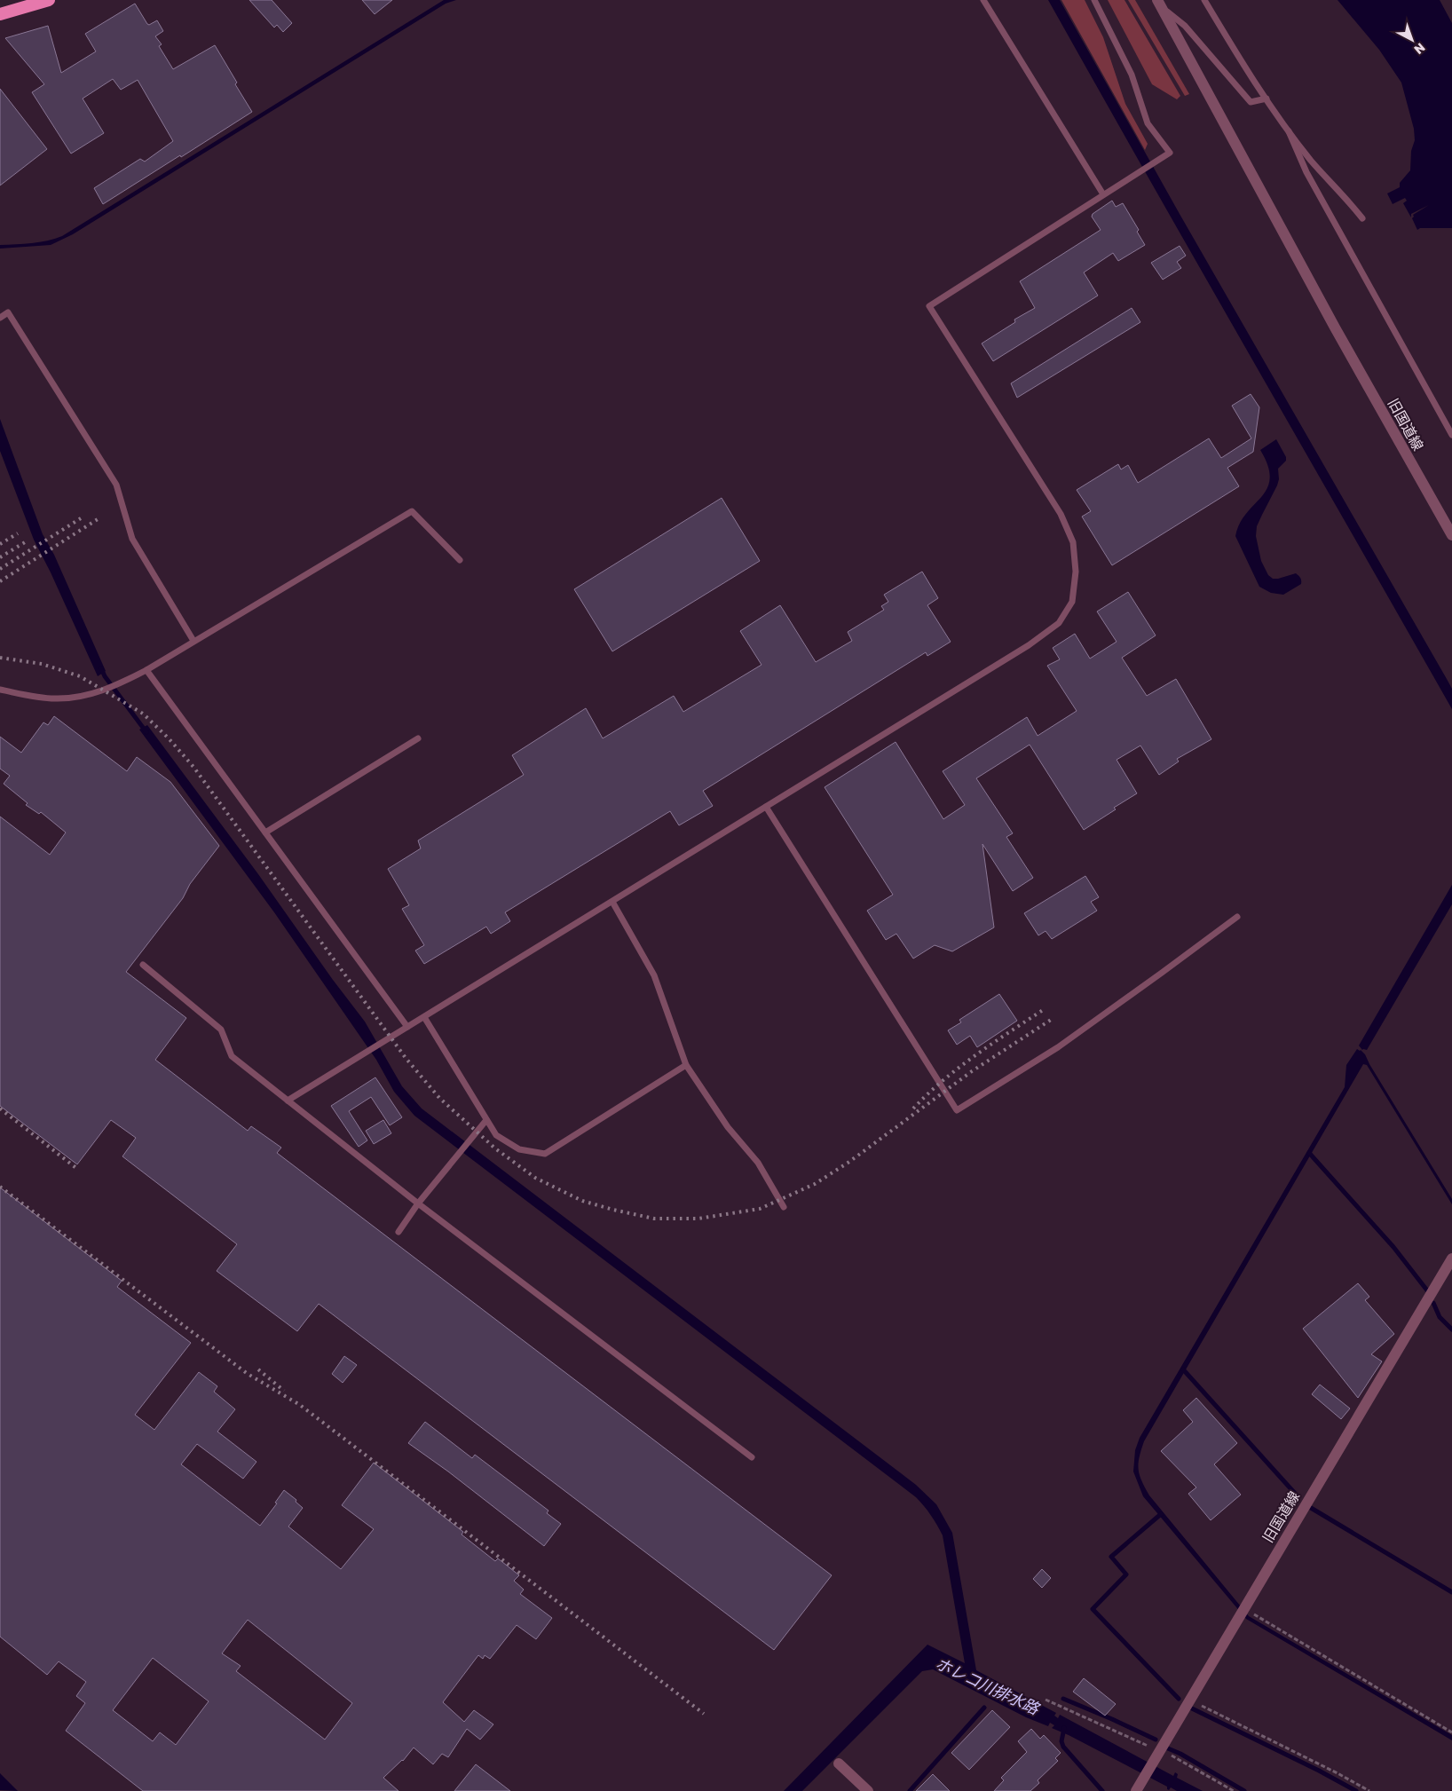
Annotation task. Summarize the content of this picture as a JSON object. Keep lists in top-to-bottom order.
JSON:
{
  "streets": {
    "street": ["旧国道線"]
  },
  "water": ["ホレコ川排水路"],
  "north": "bottom right"
}
